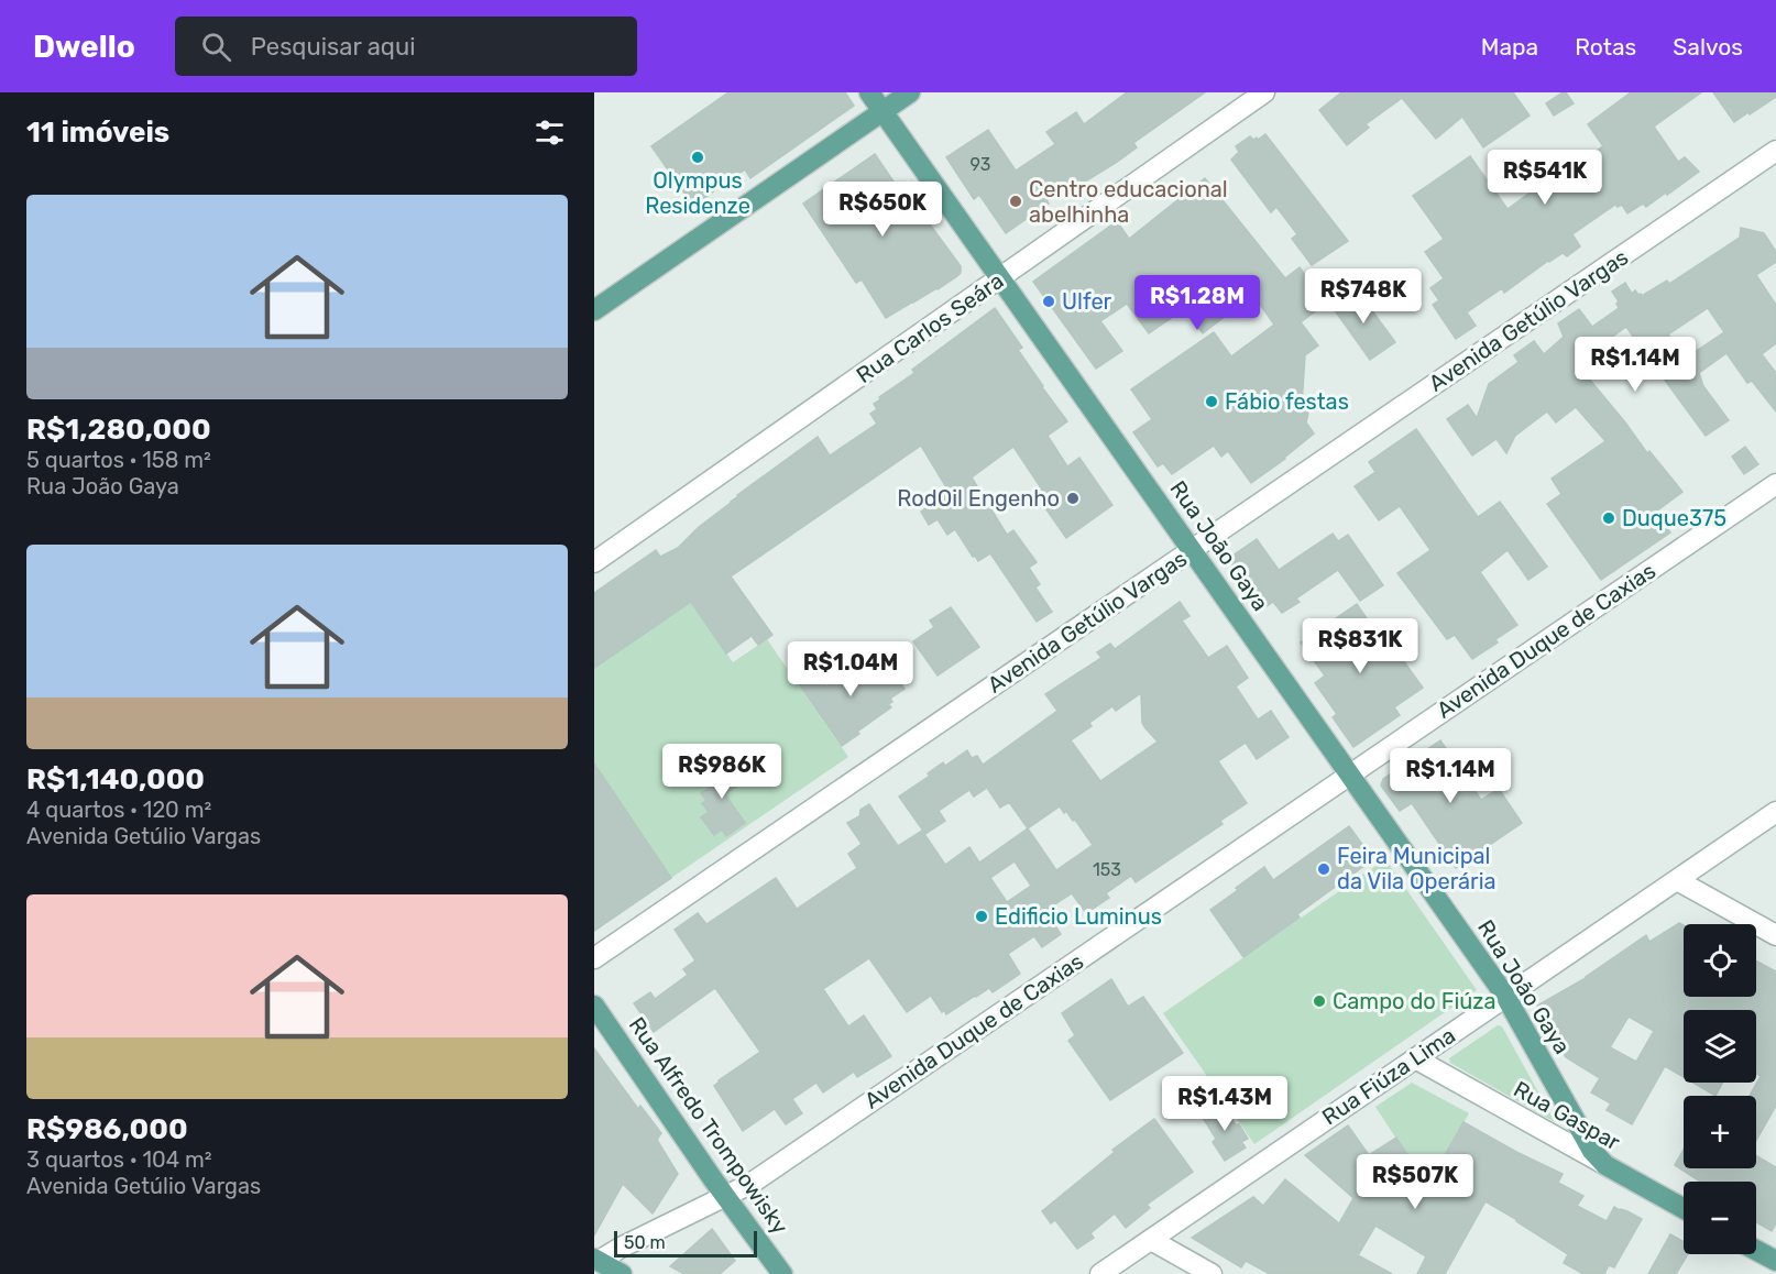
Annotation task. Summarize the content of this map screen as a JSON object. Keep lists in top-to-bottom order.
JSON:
{
  "streets": {
    "main road": ["Rua João Gaya", "Rua Gaspar", "Rua Alfredo Trompowisky"],
    "street": [
      "Avenida Getúlio Vargas",
      "Rua Carlos Seára",
      "Avenida Duque de Caxias",
      "Rua Fiúza Lima"
    ]
  },
  "crossings": [
    ["Avenida Getúlio Vargas", "Rua João Gaya"],
    ["Rua Carlos Seára", "Rua João Gaya"],
    ["Rua João Gaya", "Avenida Duque de Caxias"],
    ["Rua João Gaya", "Rua Fiúza Lima"],
    ["Rua João Gaya", "Rua Gaspar"],
    ["Avenida Duque de Caxias", "Rua Alfredo Trompowisky"],
    ["Rua Fiúza Lima", "Rua Gaspar"]
  ],
  "places": [
    "Olympus Residenze",
    "Centro educacional abelhinha",
    "Ulfer",
    "Fábio festas",
    "RodOil Engenho",
    "Duque375",
    "Feira Municipal da Vila Operária",
    "Edificio Luminus",
    "Campo do Fiúza"
  ],
  "house_numbers": ["93", "153"],
  "scale_bar": "50 m",
  "page": {
    "header": "Dwello",
    "search": "Pesquisar aqui",
    "nav": ["Mapa", "Rotas", "Salvos"],
    "heading": "11 imóveis",
    "price": [
      "R$541K",
      "R$650K",
      "R$748K",
      "R$1.28M",
      "R$1.14M",
      "R$831K",
      "R$1.04M",
      "R$986K",
      "R$1.14M",
      "R$1.43M",
      "R$507K"
    ],
    "list": [
      {
        "name": "R$1,280,000",
        "note": "5 quartos · 158 m² · Rua João Gaya"
      },
      {
        "name": "R$1,140,000",
        "note": "4 quartos · 120 m² · Avenida Getúlio Vargas"
      },
      {
        "name": "R$986,000",
        "note": "3 quartos · 104 m² · Avenida Getúlio Vargas"
      }
    ],
    "map_buttons": ["+", "−"],
    "scale": "50 m"
  }
}
